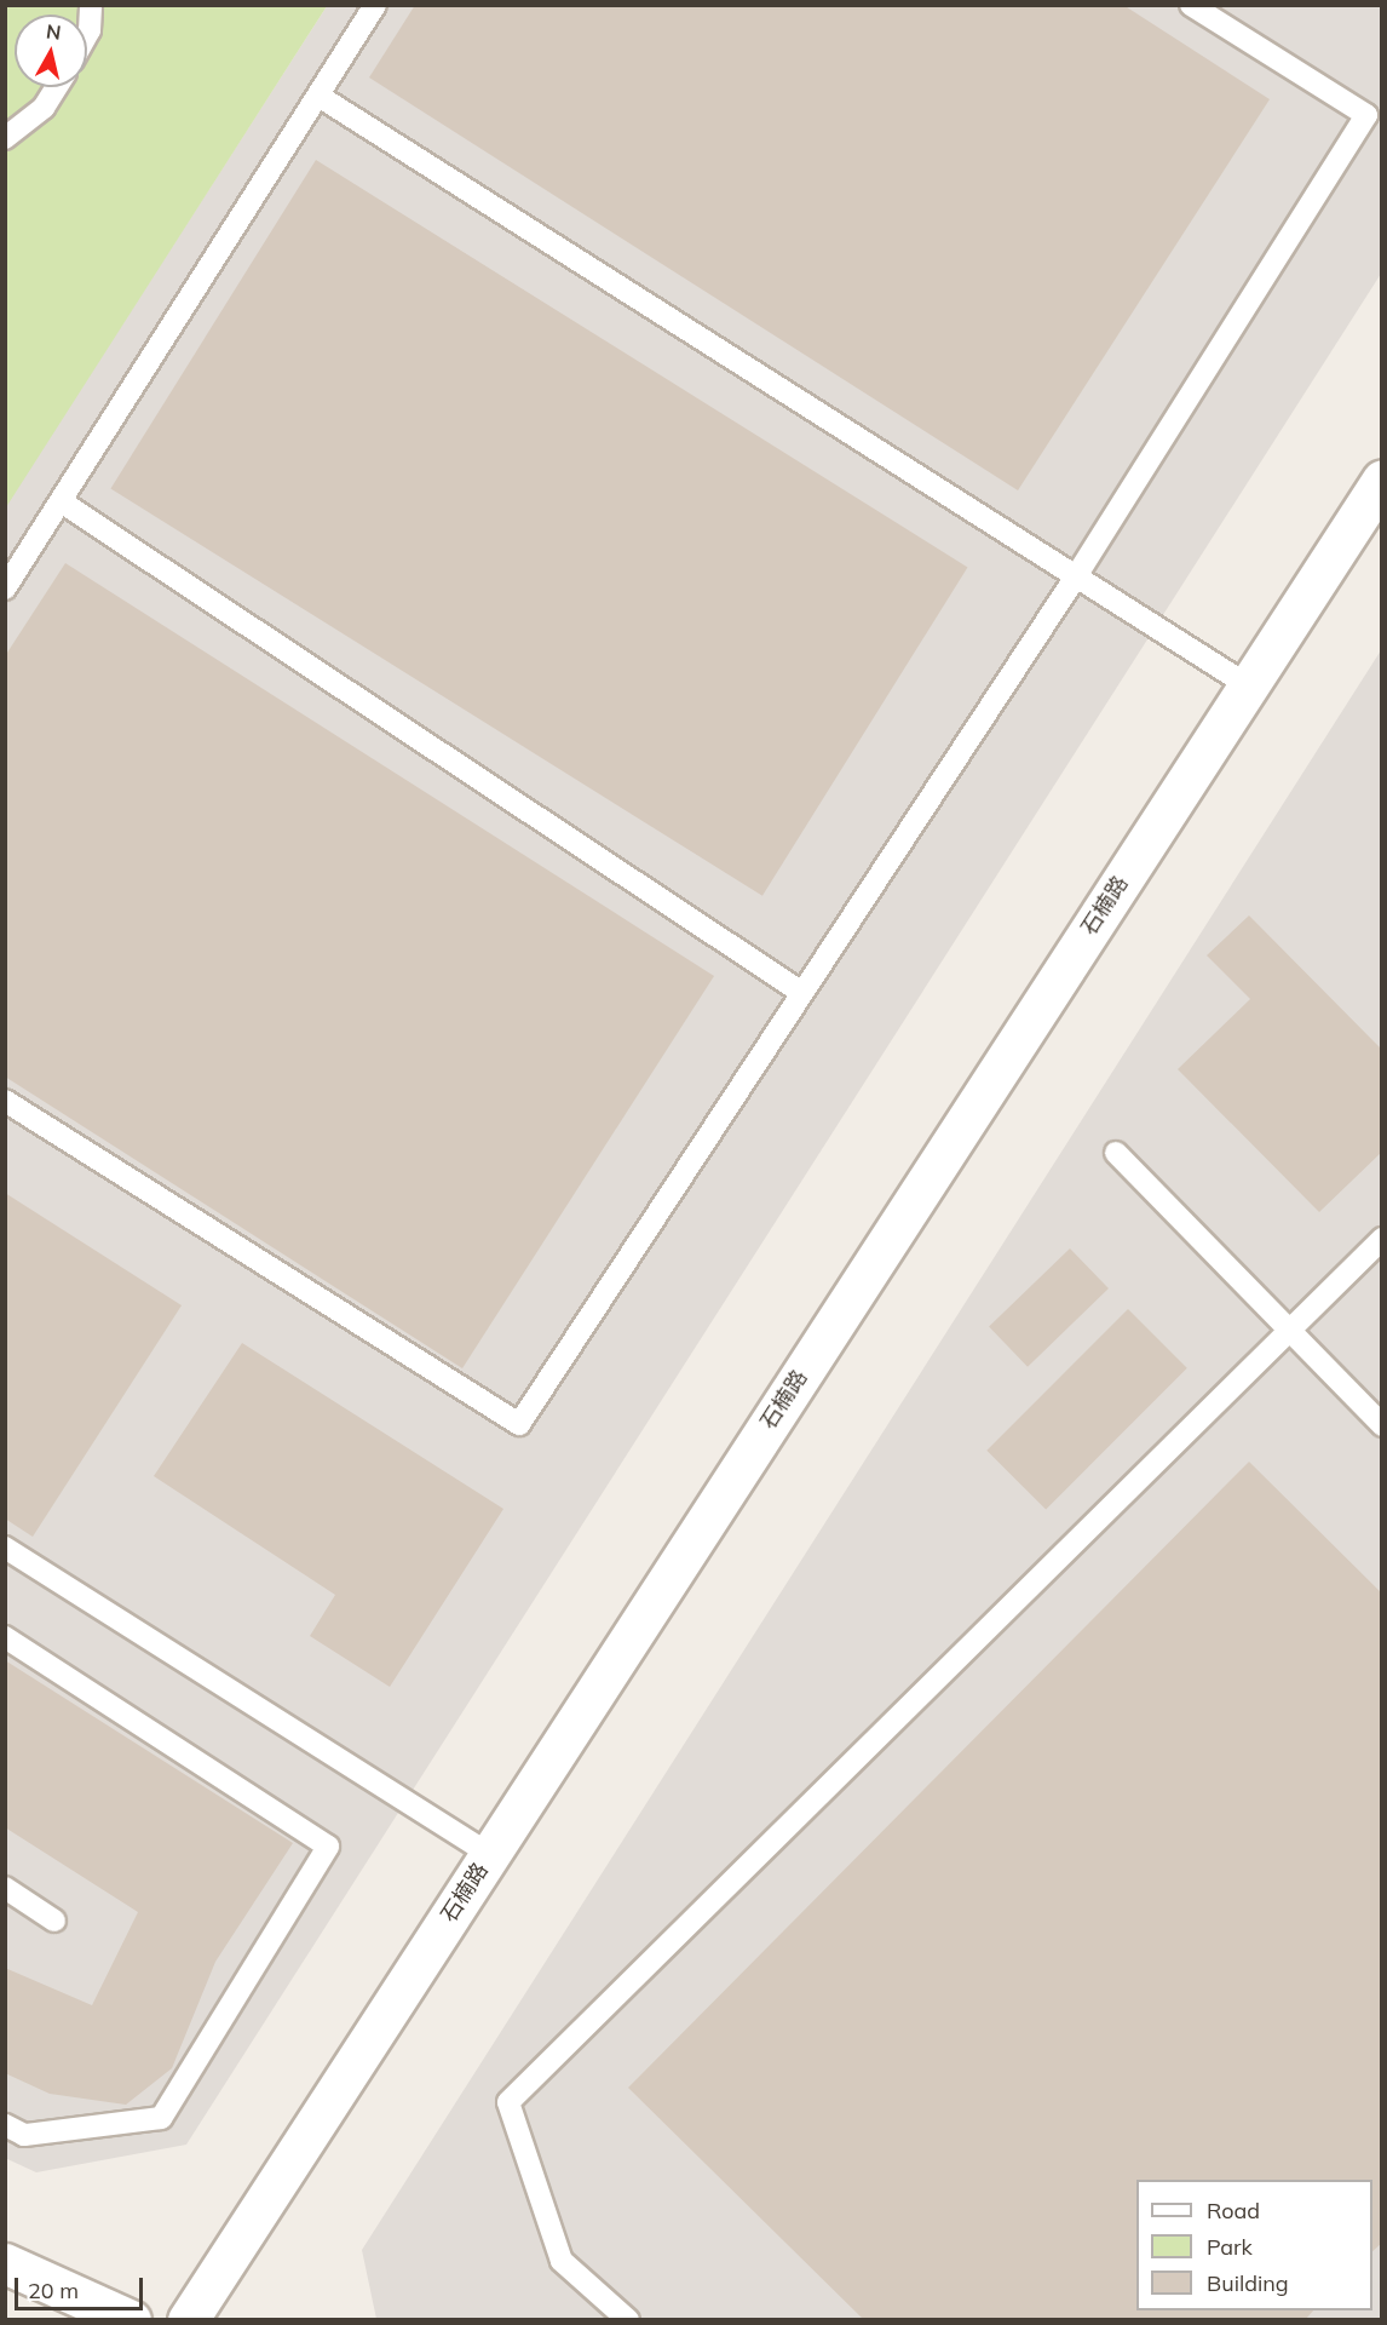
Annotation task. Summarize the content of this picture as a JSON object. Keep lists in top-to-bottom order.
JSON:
{
  "streets": {
    "street": ["石楠路"]
  },
  "legend": ["Road", "Park", "Building"],
  "scale_bar": "20 m",
  "north": "top"
}
